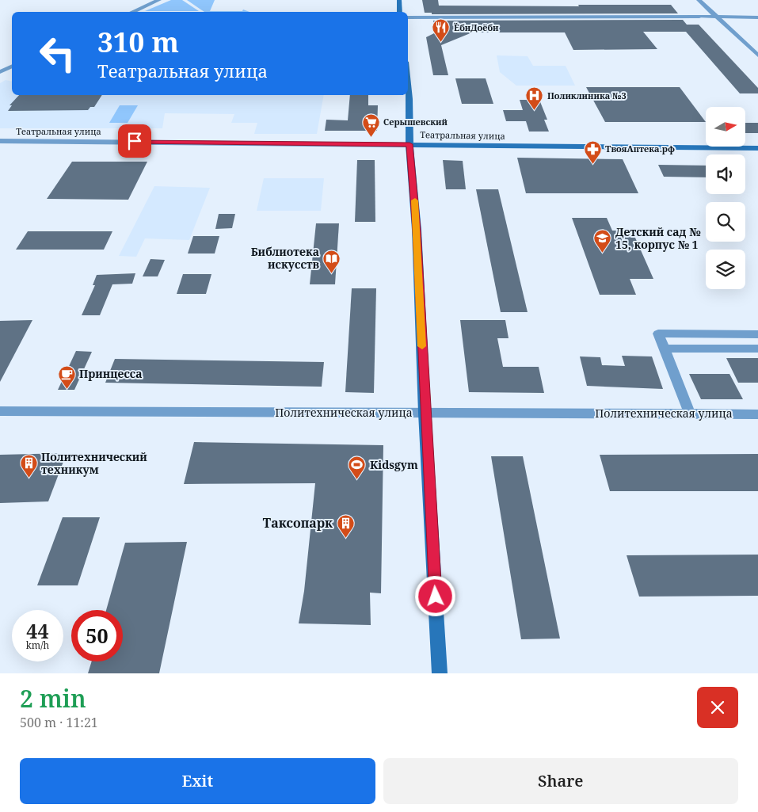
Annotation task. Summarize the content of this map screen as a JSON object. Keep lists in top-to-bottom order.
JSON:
{
  "streets": {
    "main road": ["Театральная улица"],
    "street": ["Политехническая улица"]
  },
  "places": {
    "restaurant": ["ЁбиДоёби"],
    "hospital": ["Поликлиника №3"],
    "supermarket": ["Серышевский"],
    "pharmacy": ["ТвояАптека.рф"],
    "school or university": ["Детский сад № 15, корпус № 1"],
    "library": ["Библиотека искусств"],
    "cafe": ["Принцесса"],
    "building": ["Политехнический техникум", "Таксопарк"],
    "sports": ["Kidsgym"]
  },
  "north": "right",
  "page": {
    "turn": ["310 m", "Театральная улица"],
    "speed": "44 km/h",
    "limit": "50",
    "heading": ["2 min", "500 m · 11:21"],
    "buttons": ["Exit", "Share"]
  }
}
